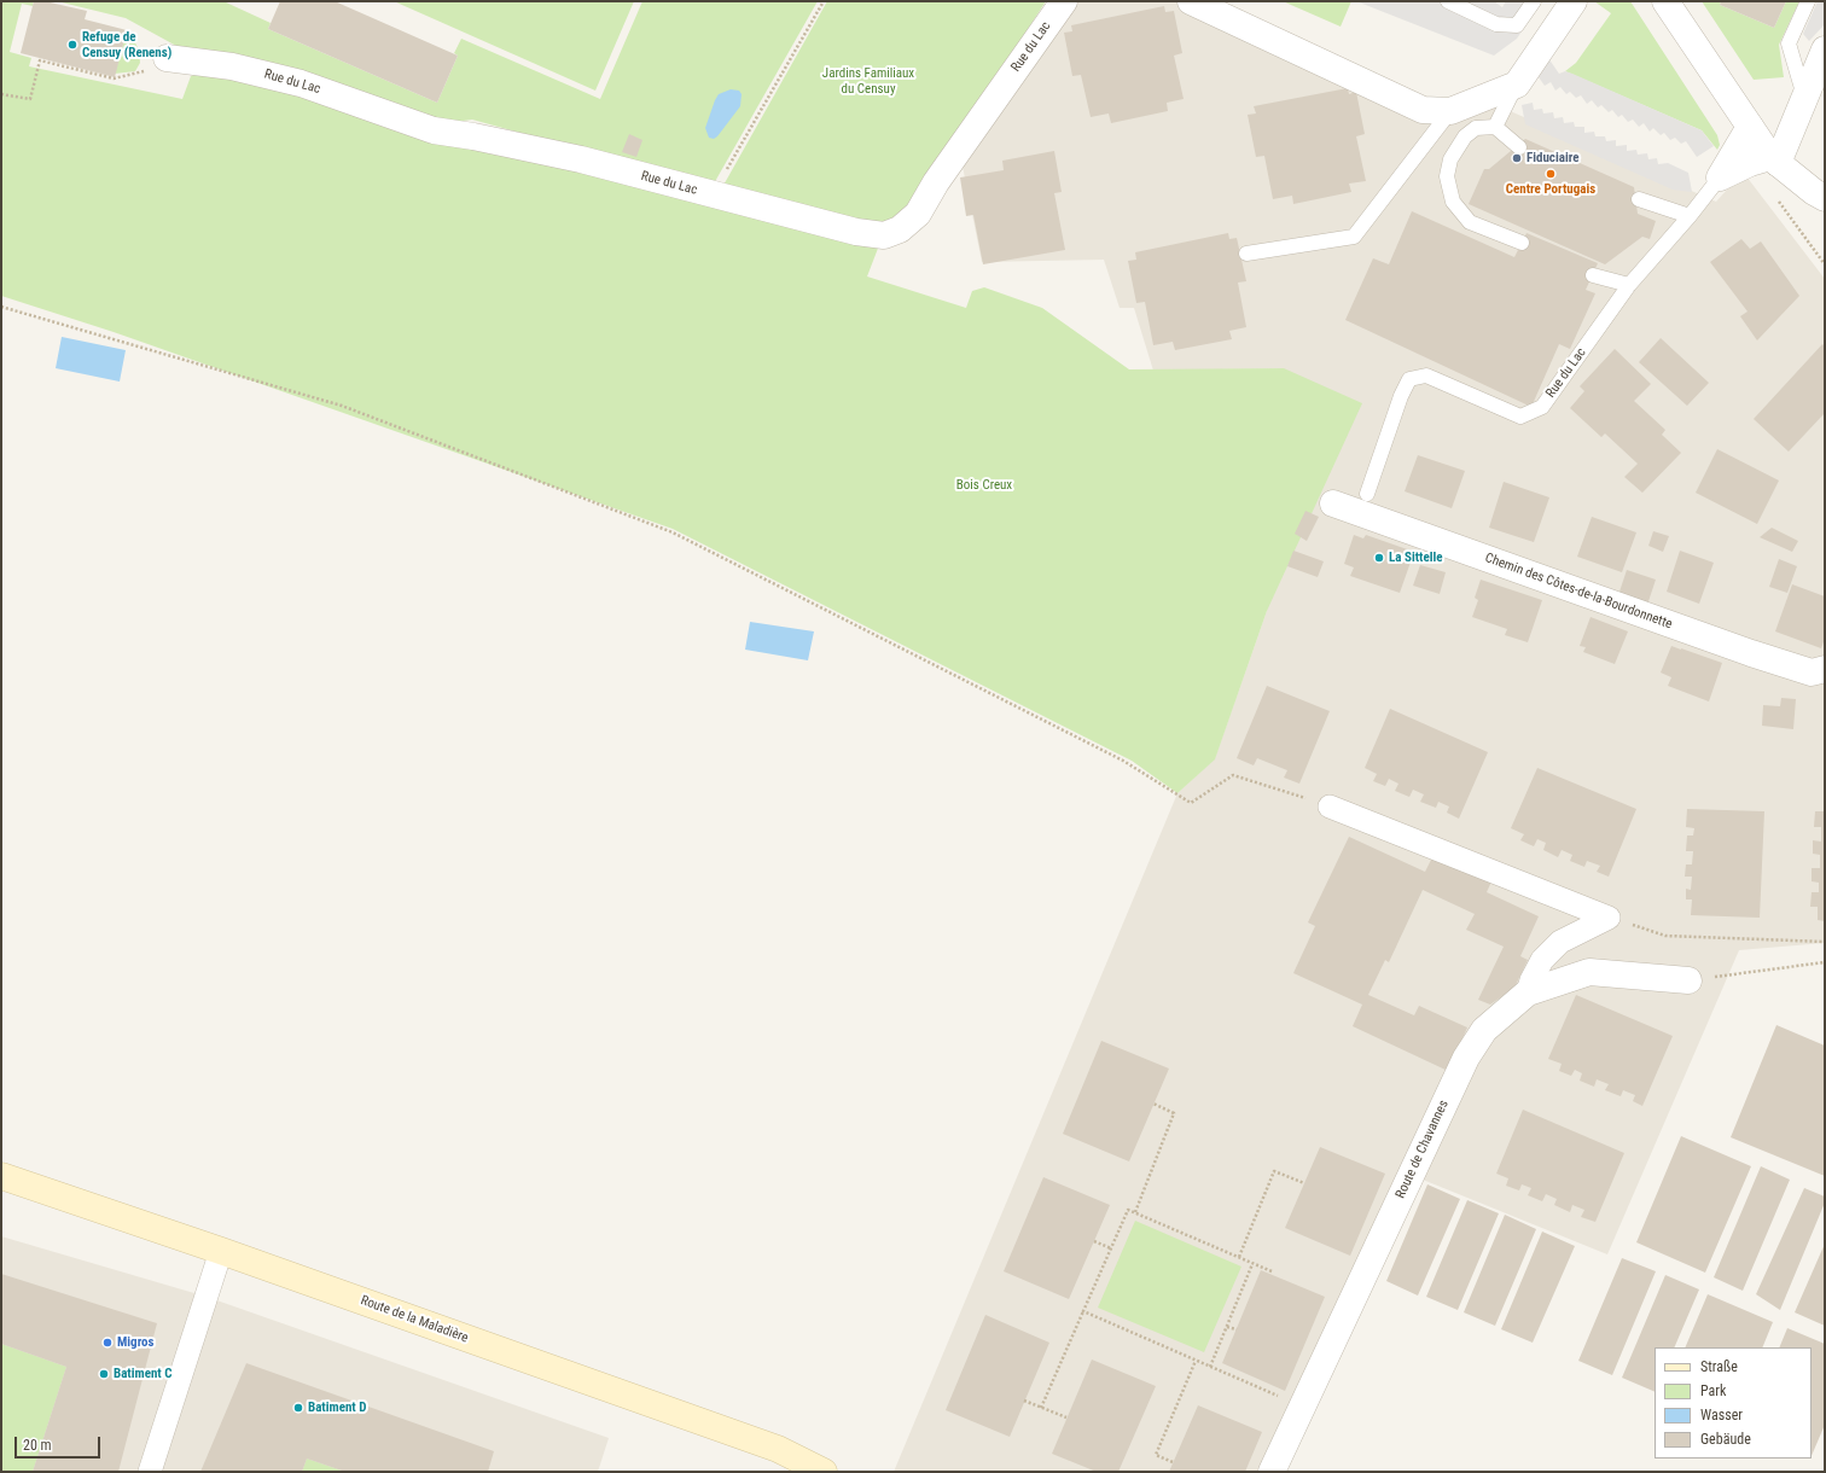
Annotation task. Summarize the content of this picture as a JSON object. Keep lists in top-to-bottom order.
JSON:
{
  "streets": {
    "main road": ["Route de la Maladière"],
    "street": ["Rue du Lac", "Chemin des Côtes-de-la-Bourdonnette", "Route de Chavannes"]
  },
  "parks": ["Jardins Familiaux du Censuy", "Bois Creux"],
  "places": [
    "Refuge de Censuy (Renens)",
    "Fiduciaire",
    "Centre Portugais",
    "La Sittelle",
    "Migros",
    "Batiment C",
    "Batiment D"
  ],
  "legend": [
    "Straße",
    "Park",
    "Wasser",
    "Gebäude"
  ],
  "scale_bar": "20 m"
}
